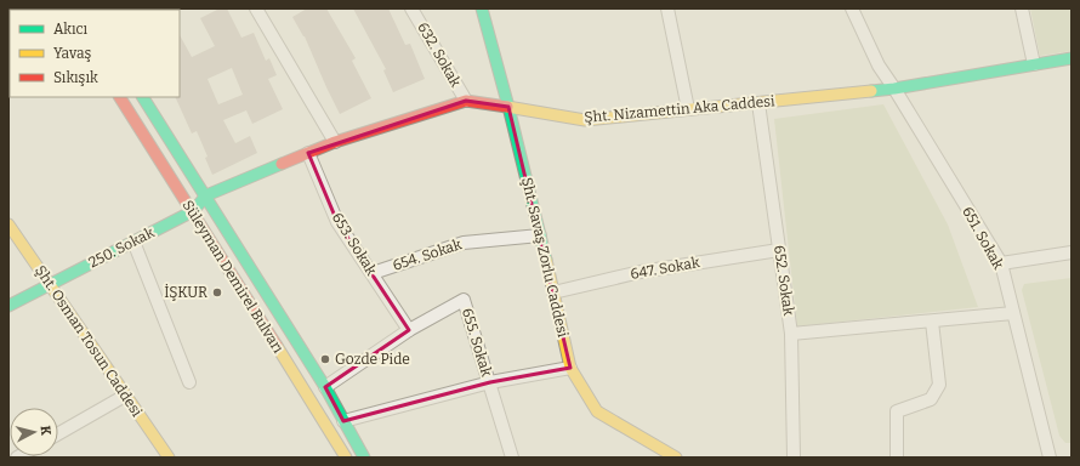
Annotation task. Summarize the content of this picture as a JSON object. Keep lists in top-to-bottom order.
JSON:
{
  "streets": {
    "street": [
      "632. Sokak",
      "Şht. Nizamettin Aka Caddesi",
      "651. Sokak",
      "653. Sokak",
      "250. Sokak",
      "654. Sokak",
      "Şht. Savaş Zorlu Caddesi",
      "647. Sokak",
      "Süleyman Demirel Bulvarı",
      "652. Sokak",
      "Şht. Osman Tosun Caddesi",
      "655. Sokak"
    ]
  },
  "crossings": [
    ["632. Sokak", "Şht. Nizamettin Aka Caddesi"],
    ["Şht. Nizamettin Aka Caddesi", "651. Sokak"],
    ["Şht. Nizamettin Aka Caddesi", "653. Sokak"],
    ["Şht. Nizamettin Aka Caddesi", "250. Sokak"],
    ["Şht. Nizamettin Aka Caddesi", "Şht. Savaş Zorlu Caddesi"],
    ["Şht. Nizamettin Aka Caddesi", "Süleyman Demirel Bulvarı"],
    ["Şht. Nizamettin Aka Caddesi", "652. Sokak"],
    ["653. Sokak", "654. Sokak"],
    ["653. Sokak", "655. Sokak"],
    ["250. Sokak", "Süleyman Demirel Bulvarı"],
    ["250. Sokak", "Şht. Osman Tosun Caddesi"],
    ["654. Sokak", "Şht. Savaş Zorlu Caddesi"],
    ["Şht. Savaş Zorlu Caddesi", "647. Sokak"],
    ["647. Sokak", "652. Sokak"],
    ["Süleyman Demirel Bulvarı", "655. Sokak"]
  ],
  "places": ["İŞKUR", "Gozde Pide"],
  "legend": ["Akıcı", "Yavaş", "Sıkışık"],
  "north": "right"
}
